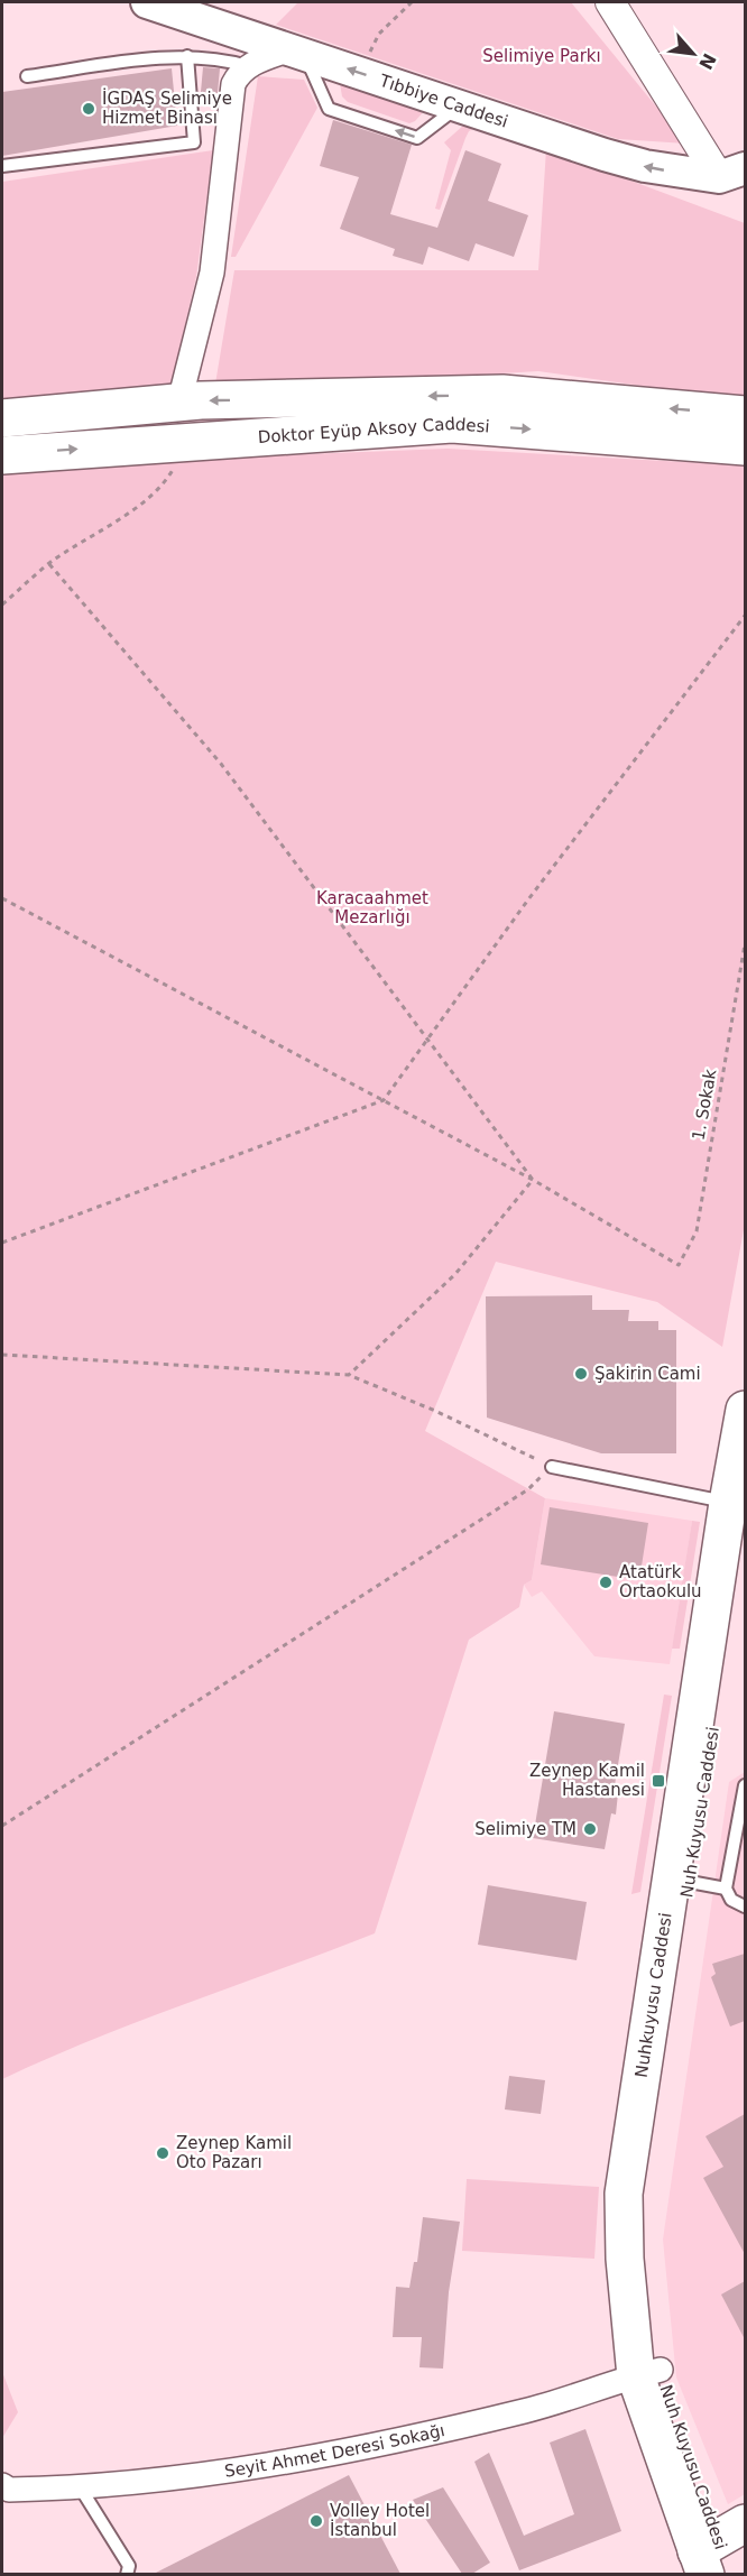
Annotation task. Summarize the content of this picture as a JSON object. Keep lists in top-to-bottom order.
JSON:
{
  "streets": {
    "main road": [
      "Tıbbiye Caddesi",
      "Doktor Eyüp Aksoy Caddesi",
      "Nuh Kuyusu Caddesi",
      "Nuhkuyusu Caddesi"
    ],
    "street": ["Seyit Ahmet Deresi Sokağı"],
    "path": ["1. Sokak"]
  },
  "crossings": [
    ["Nuh Kuyusu Caddesi", "Nuhkuyusu Caddesi"],
    ["Nuh Kuyusu Caddesi", "Seyit Ahmet Deresi Sokağı"],
    ["Nuhkuyusu Caddesi", "Seyit Ahmet Deresi Sokağı"]
  ],
  "one_way": ["Tıbbiye Caddesi"],
  "parks": ["Selimiye Parkı", "Karacaahmet Mezarlığı"],
  "places": {
    "other": [
      "İGDAŞ Selimiye Hizmet Binası",
      "Şakirin Cami",
      "Atatürk Ortaokulu",
      "Selimiye TM",
      "Zeynep Kamil Oto Pazarı",
      "Volley Hotel İstanbul"
    ],
    "transit": ["Zeynep Kamil Hastanesi"]
  },
  "north": "bottom right"
}
